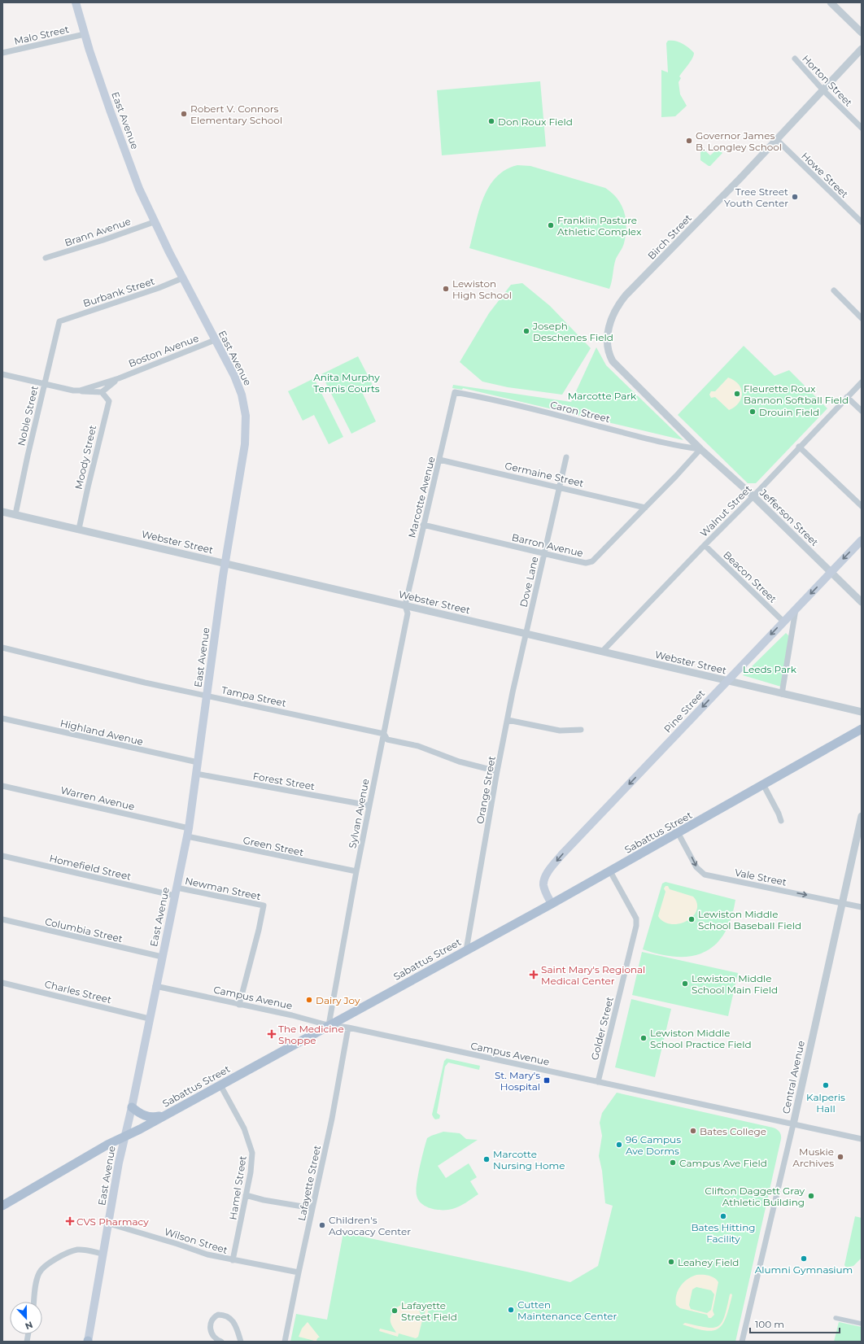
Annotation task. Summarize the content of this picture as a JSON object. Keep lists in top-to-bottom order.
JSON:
{
  "streets": {
    "main road": ["East Avenue", "Pine Street", "Sabattus Street"],
    "street": [
      "Malo Street",
      "Horton Street",
      "Howe Street",
      "Brann Avenue",
      "Birch Street",
      "Burbank Street",
      "Boston Avenue",
      "Caron Street",
      "Noble Street",
      "Moody Street",
      "Germaine Street",
      "Marcotte Avenue",
      "Walnut Street",
      "Jefferson Street",
      "Webster Street",
      "Barron Avenue",
      "Beacon Street",
      "Dove Lane",
      "Tampa Street",
      "Highland Avenue",
      "Forest Street",
      "Orange Street",
      "Warren Avenue",
      "Sylvan Avenue",
      "Green Street",
      "Homefield Street",
      "Vale Street",
      "Newman Street",
      "Columbia Street",
      "Charles Street",
      "Campus Avenue",
      "Golder Street",
      "Central Avenue",
      "Lafayette Street",
      "Hamel Street",
      "Wilson Street"
    ]
  },
  "crossings": [
    ["Malo Street", "East Avenue"],
    ["Horton Street", "Birch Street"],
    ["East Avenue", "Brann Avenue"],
    ["East Avenue", "Burbank Street"],
    ["East Avenue", "Boston Avenue"],
    ["East Avenue", "Webster Street"],
    ["East Avenue", "Tampa Street"],
    ["East Avenue", "Highland Avenue"],
    ["East Avenue", "Forest Street"],
    ["East Avenue", "Warren Avenue"],
    ["East Avenue", "Sabattus Street"],
    ["East Avenue", "Green Street"],
    ["East Avenue", "Homefield Street"],
    ["East Avenue", "Newman Street"],
    ["East Avenue", "Columbia Street"],
    ["East Avenue", "Charles Street"],
    ["East Avenue", "Campus Avenue"],
    ["East Avenue", "Wilson Street"],
    ["Howe Street", "Birch Street"],
    ["Birch Street", "Caron Street"],
    ["Birch Street", "Jefferson Street"],
    ["Birch Street", "Barron Avenue"],
    ["Burbank Street", "Noble Street"],
    ["Boston Avenue", "Noble Street"],
    ["Boston Avenue", "Moody Street"],
    ["Caron Street", "Marcotte Avenue"],
    ["Caron Street", "Jefferson Street"],
    ["Caron Street", "Barron Avenue"],
    ["Noble Street", "Webster Street"],
    ["Moody Street", "Webster Street"],
    ["Germaine Street", "Marcotte Avenue"],
    ["Germaine Street", "Barron Avenue"],
    ["Germaine Street", "Dove Lane"],
    ["Marcotte Avenue", "Webster Street"],
    ["Marcotte Avenue", "Barron Avenue"],
    ["Marcotte Avenue", "Sylvan Avenue"],
    ["Walnut Street", "Jefferson Street"],
    ["Walnut Street", "Webster Street"],
    ["Walnut Street", "Beacon Street"],
    ["Jefferson Street", "Barron Avenue"],
    ["Jefferson Street", "Pine Street"],
    ["Webster Street", "Dove Lane"],
    ["Webster Street", "Pine Street"],
    ["Webster Street", "Orange Street"],
    ["Webster Street", "Sylvan Avenue"],
    ["Barron Avenue", "Dove Lane"],
    ["Beacon Street", "Pine Street"],
    ["Dove Lane", "Orange Street"],
    ["Tampa Street", "Orange Street"],
    ["Tampa Street", "Sylvan Avenue"],
    ["Pine Street", "Sabattus Street"],
    ["Forest Street", "Sylvan Avenue"],
    ["Orange Street", "Sabattus Street"],
    ["Sylvan Avenue", "Sabattus Street"],
    ["Sylvan Avenue", "Green Street"],
    ["Sylvan Avenue", "Campus Avenue"],
    ["Sabattus Street", "Vale Street"],
    ["Sabattus Street", "Campus Avenue"],
    ["Sabattus Street", "Golder Street"],
    ["Sabattus Street", "Hamel Street"],
    ["Vale Street", "Central Avenue"],
    ["Newman Street", "Campus Avenue"],
    ["Campus Avenue", "Golder Street"],
    ["Campus Avenue", "Central Avenue"],
    ["Campus Avenue", "Lafayette Street"],
    ["Lafayette Street", "Wilson Street"],
    ["Hamel Street", "Wilson Street"]
  ],
  "one_way": ["Pine Street", "Vale Street"],
  "parks": ["Anita Murphy Tennis Courts", "Marcotte Park", "Leeds Park"],
  "places": {
    "other": [
      "Robert V. Connors Elementary School",
      "Don Roux Field",
      "Governor James B. Longley School",
      "Tree Street Youth Center",
      "Franklin Pasture Athletic Complex",
      "Lewiston High School",
      "Joseph Deschenes Field",
      "Fleurette Roux Bannon Softball Field",
      "Drouin Field",
      "Lewiston Middle School Baseball Field",
      "Lewiston Middle School Main Field",
      "Dairy Joy",
      "Lewiston Middle School Practice Field",
      "Kalperis Hall",
      "Bates College",
      "96 Campus Ave Dorms",
      "Muskie Archives",
      "Marcotte Nursing Home",
      "Campus Ave Field",
      "Clifton Daggett Gray Athletic Building",
      "Bates Hitting Facility",
      "Children's Advocacy Center",
      "Alumni Gymnasium",
      "Leahey Field",
      "Cutten Maintenance Center",
      "Lafayette Street Field"
    ],
    "health": ["Saint Mary's Regional Medical Center", "The Medicine Shoppe", "CVS Pharmacy"],
    "transit": ["St. Mary's Hospital"]
  },
  "scale_bar": "100 m",
  "north": "bottom"
}
